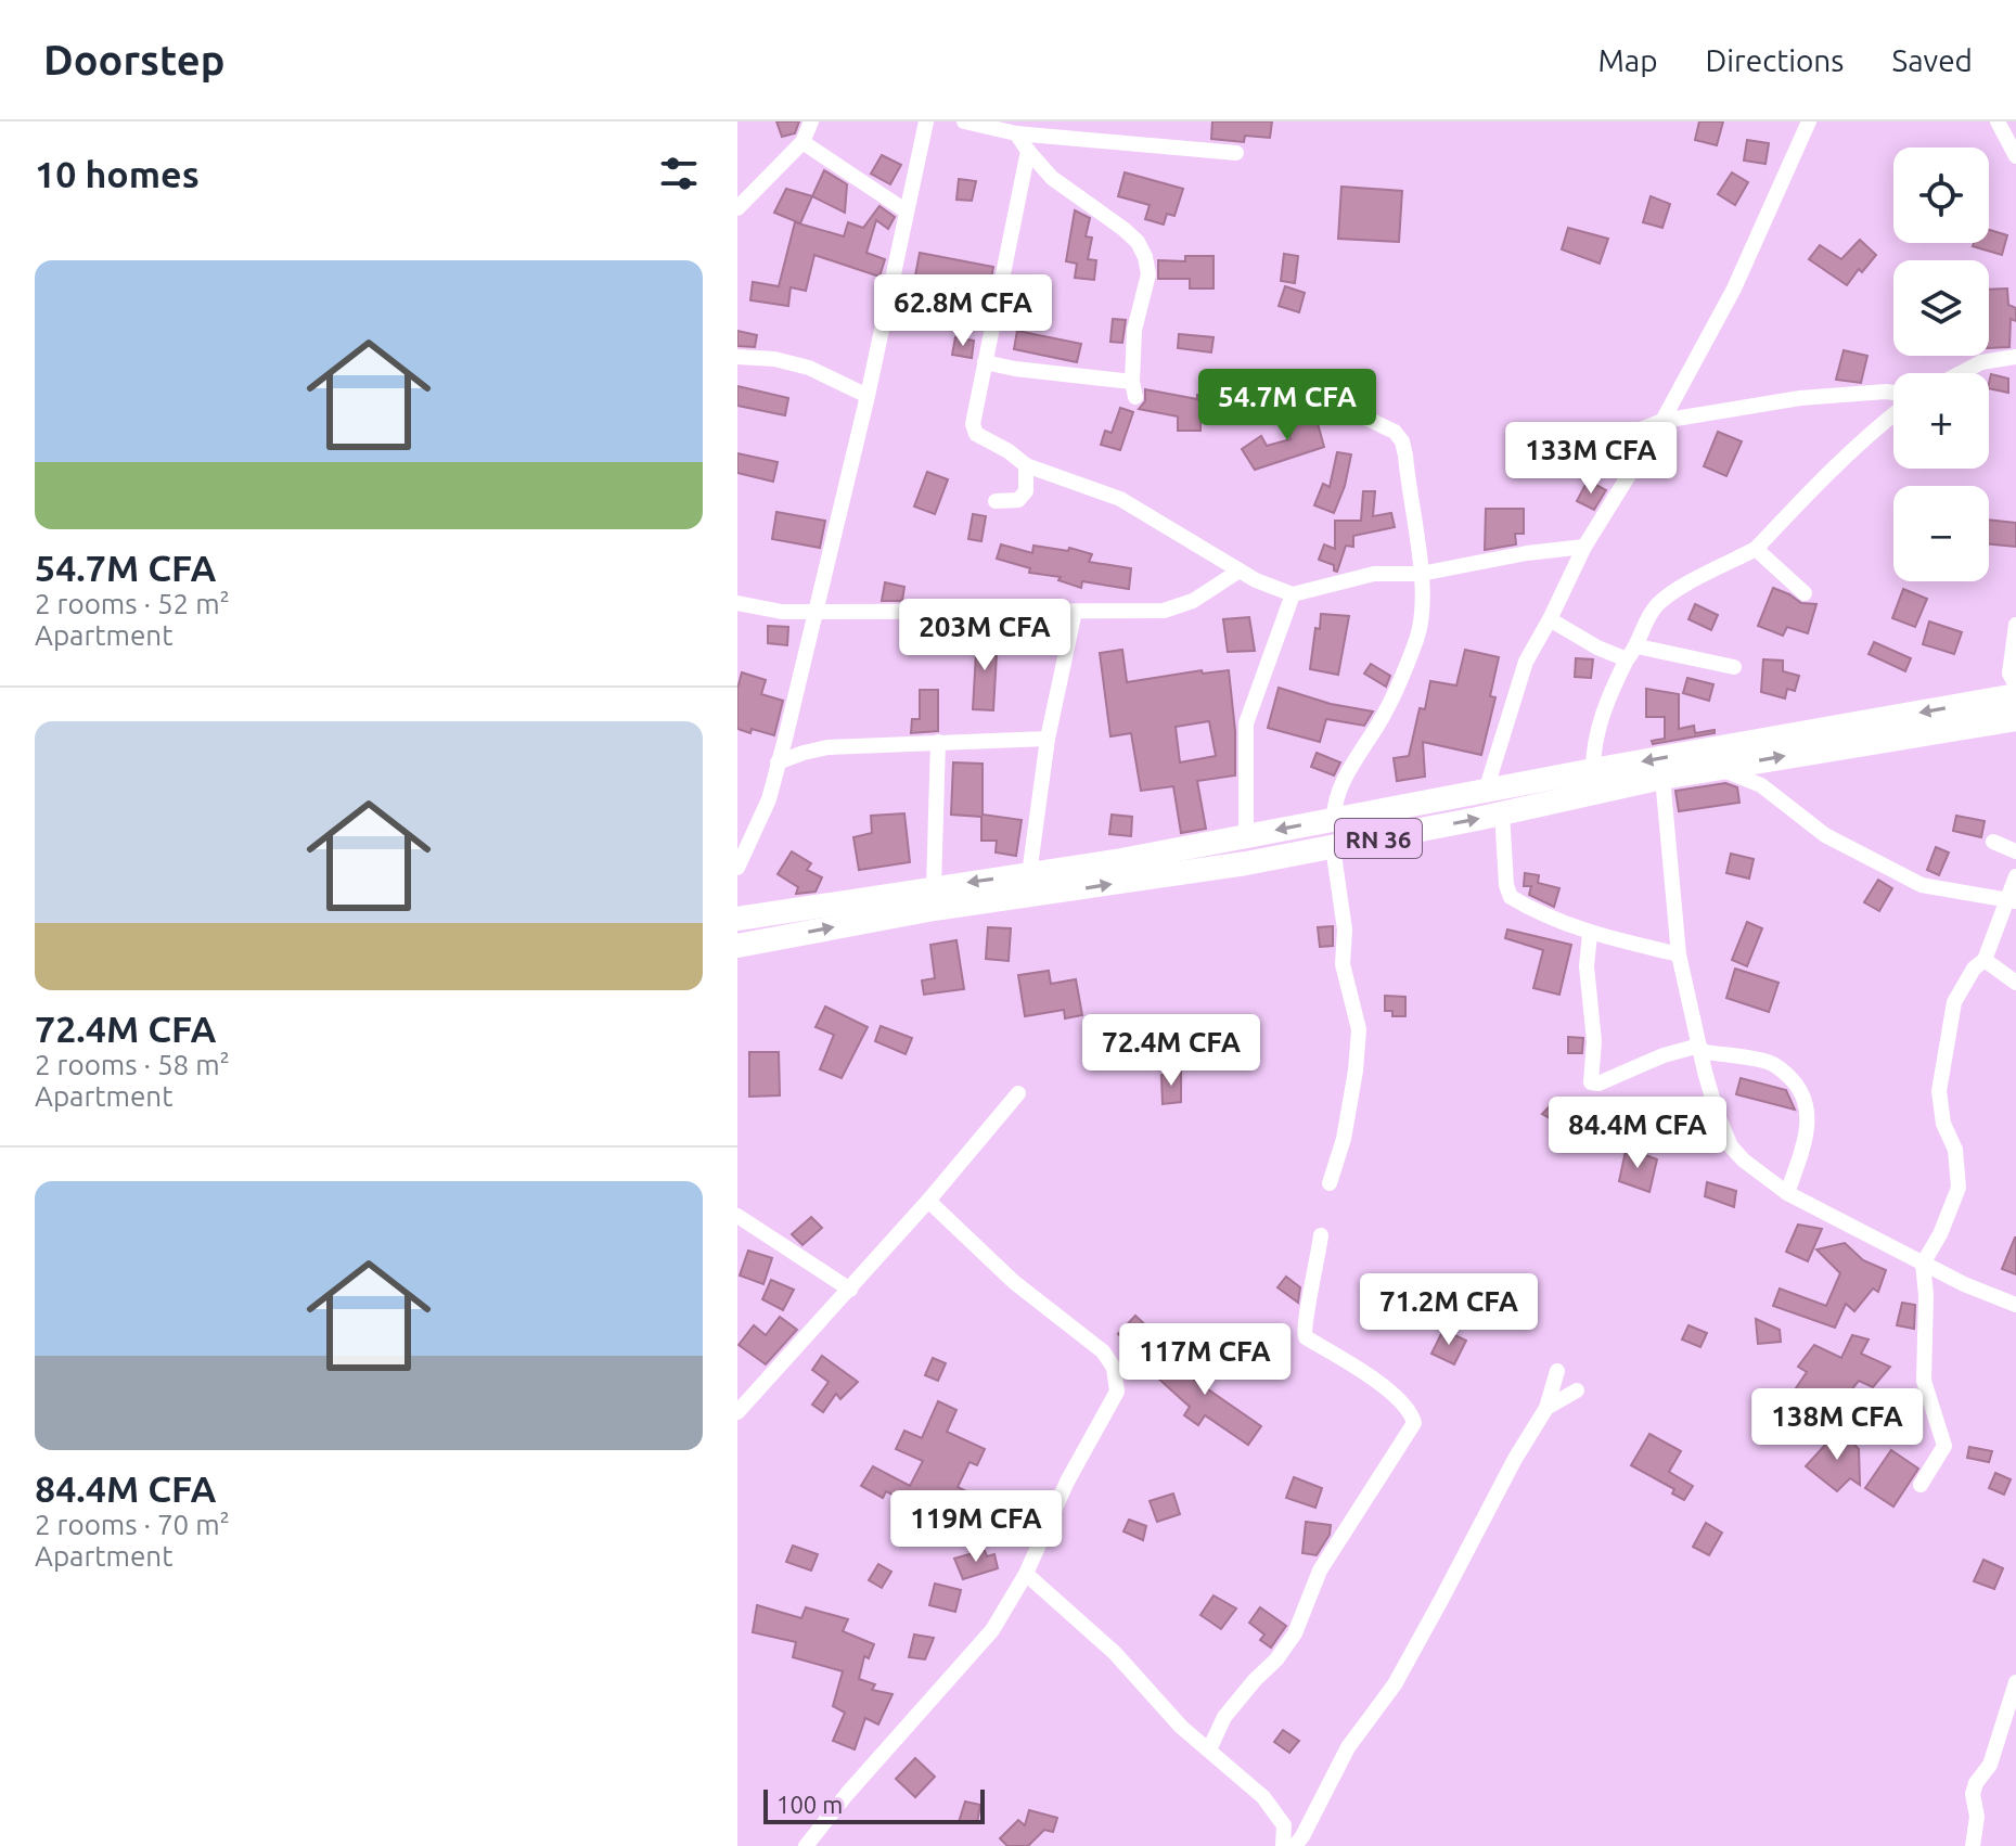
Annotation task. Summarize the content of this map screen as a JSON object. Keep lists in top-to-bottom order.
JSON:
{
  "streets": {
    "main road": ["RN 36"]
  },
  "scale_bar": "100 m",
  "page": {
    "header": "Doorstep",
    "nav": ["Map", "Directions", "Saved"],
    "heading": "10 homes",
    "map_buttons": ["+", "−"],
    "list": [
      {
        "name": "54.7M CFA",
        "note": "2 rooms · 52 m² · Apartment"
      },
      {
        "name": "72.4M CFA",
        "note": "2 rooms · 58 m² · Apartment"
      },
      {
        "name": "84.4M CFA",
        "note": "2 rooms · 70 m² · Apartment"
      }
    ],
    "price": [
      "62.8M CFA",
      "54.7M CFA",
      "133M CFA",
      "203M CFA",
      "72.4M CFA",
      "84.4M CFA",
      "71.2M CFA",
      "117M CFA",
      "138M CFA",
      "119M CFA"
    ],
    "scale": "100 m"
  }
}
